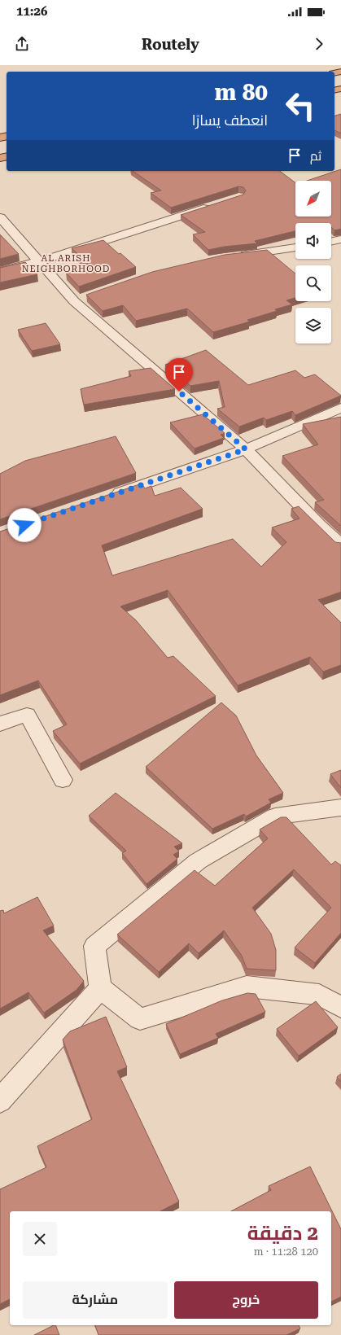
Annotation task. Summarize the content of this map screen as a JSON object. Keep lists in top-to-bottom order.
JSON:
{
  "districts": ["AL ARISH NEIGHBORHOOD"],
  "north": "bottom left",
  "page": {
    "status": "11:26",
    "header": "Routely",
    "turn": ["80 m", "انعطف يسارًا"],
    "then": "ثم",
    "heading": ["2 دقيقة", "120 m · 11:28"],
    "buttons": ["خروج", "مشاركة"]
  }
}
